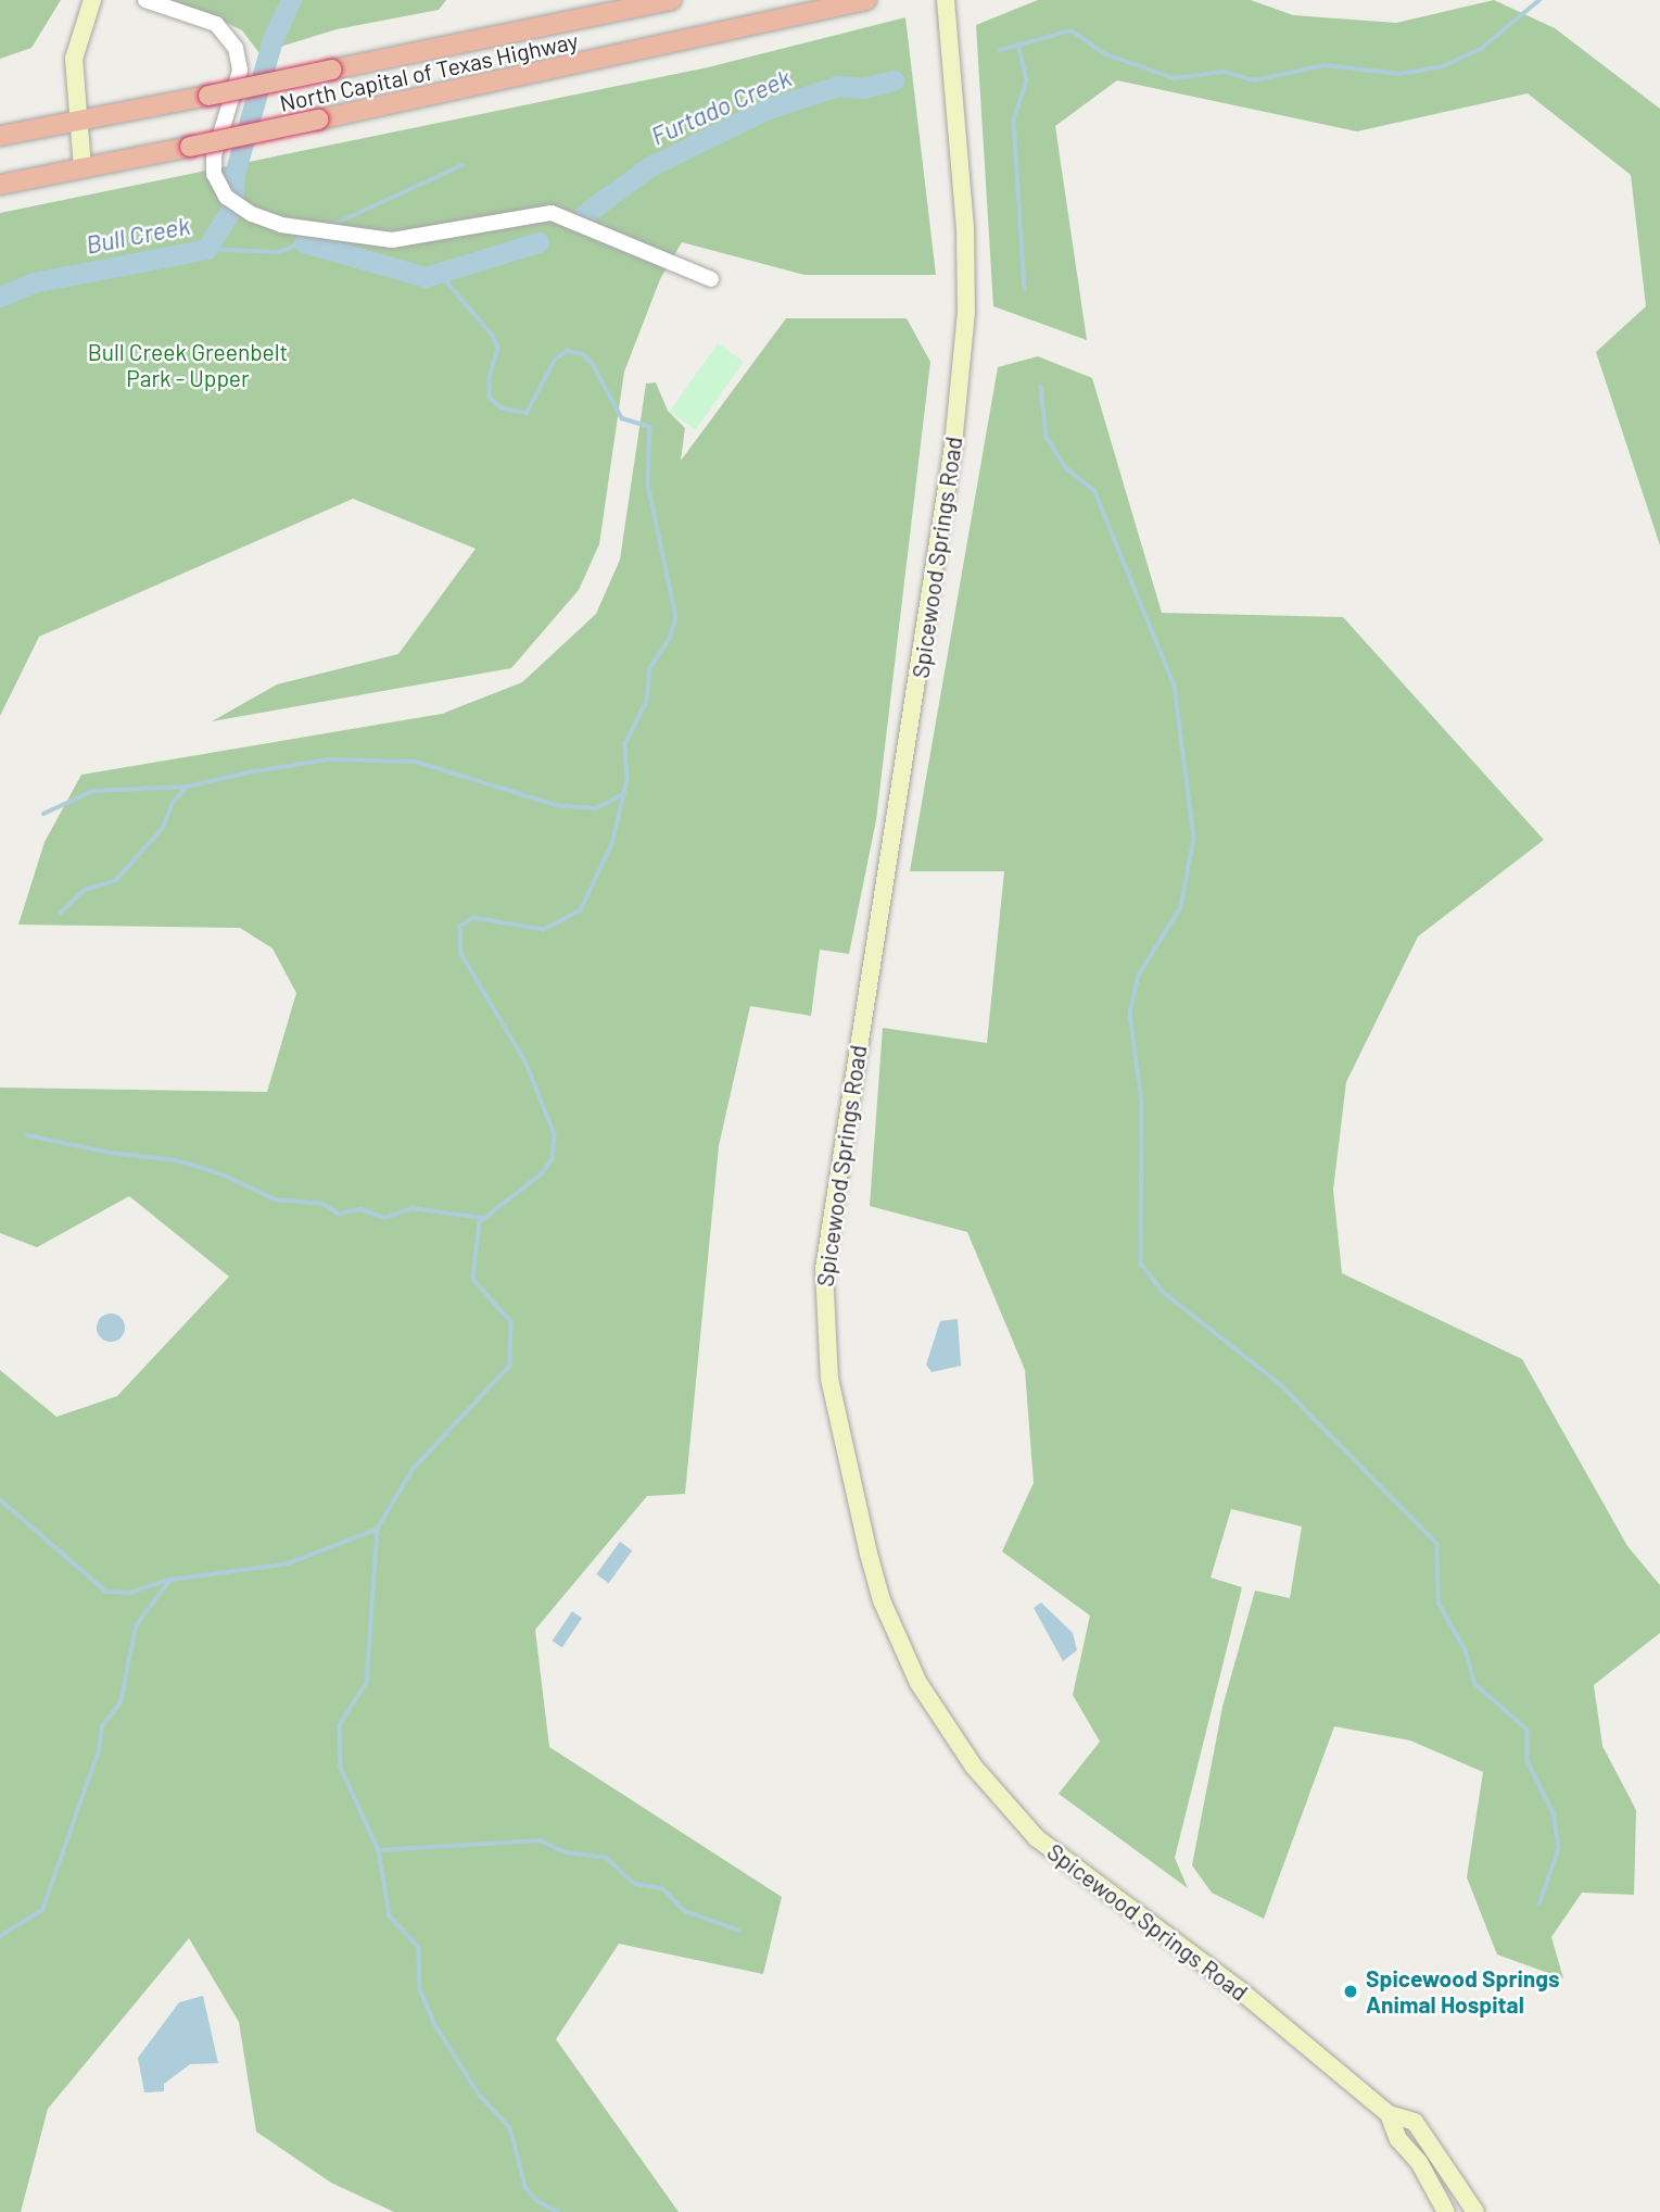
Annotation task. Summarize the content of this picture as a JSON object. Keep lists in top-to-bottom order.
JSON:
{
  "streets": {
    "highway": ["North Capital of Texas Highway"],
    "main road": ["Spicewood Springs Road"]
  },
  "water": ["Furtado Creek", "Bull Creek"],
  "parks": ["Bull Creek Greenbelt Park - Upper"],
  "places": ["Spicewood Springs Animal Hospital"]
}
